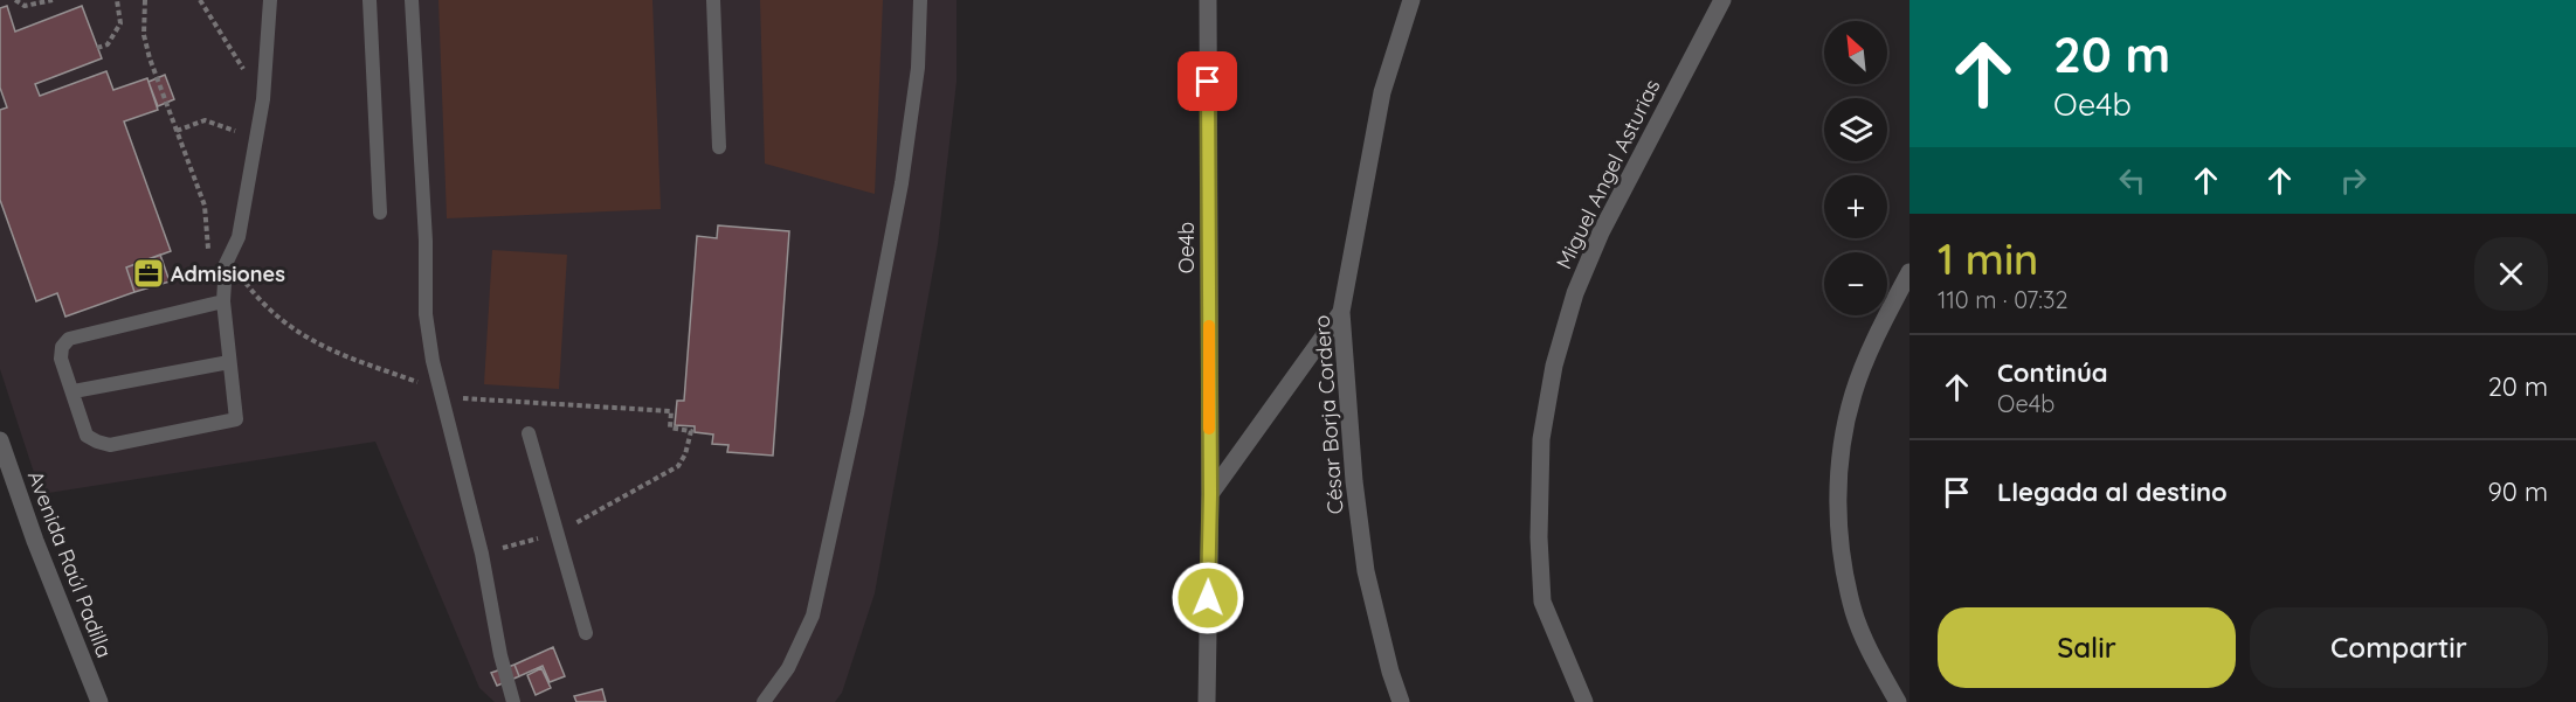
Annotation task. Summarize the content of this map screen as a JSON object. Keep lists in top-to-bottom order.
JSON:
{
  "streets": {
    "street": [
      "Miguel Angel Asturias",
      "Oe4b",
      "César Borja Cordero",
      "Avenida Raúl Padilla"
    ]
  },
  "places": {
    "office": ["Admisiones"]
  },
  "north": "top left",
  "page": {
    "turn": ["20 m", "Oe4b"],
    "map_buttons": ["+", "−"],
    "heading": ["1 min", "110 m · 07:32"],
    "list": [
      {
        "name": "Continúa",
        "note": "Oe4b",
        "value": "20 m"
      },
      {
        "name": "Llegada al destino",
        "value": "90 m"
      }
    ],
    "buttons": ["Salir", "Compartir"]
  }
}
